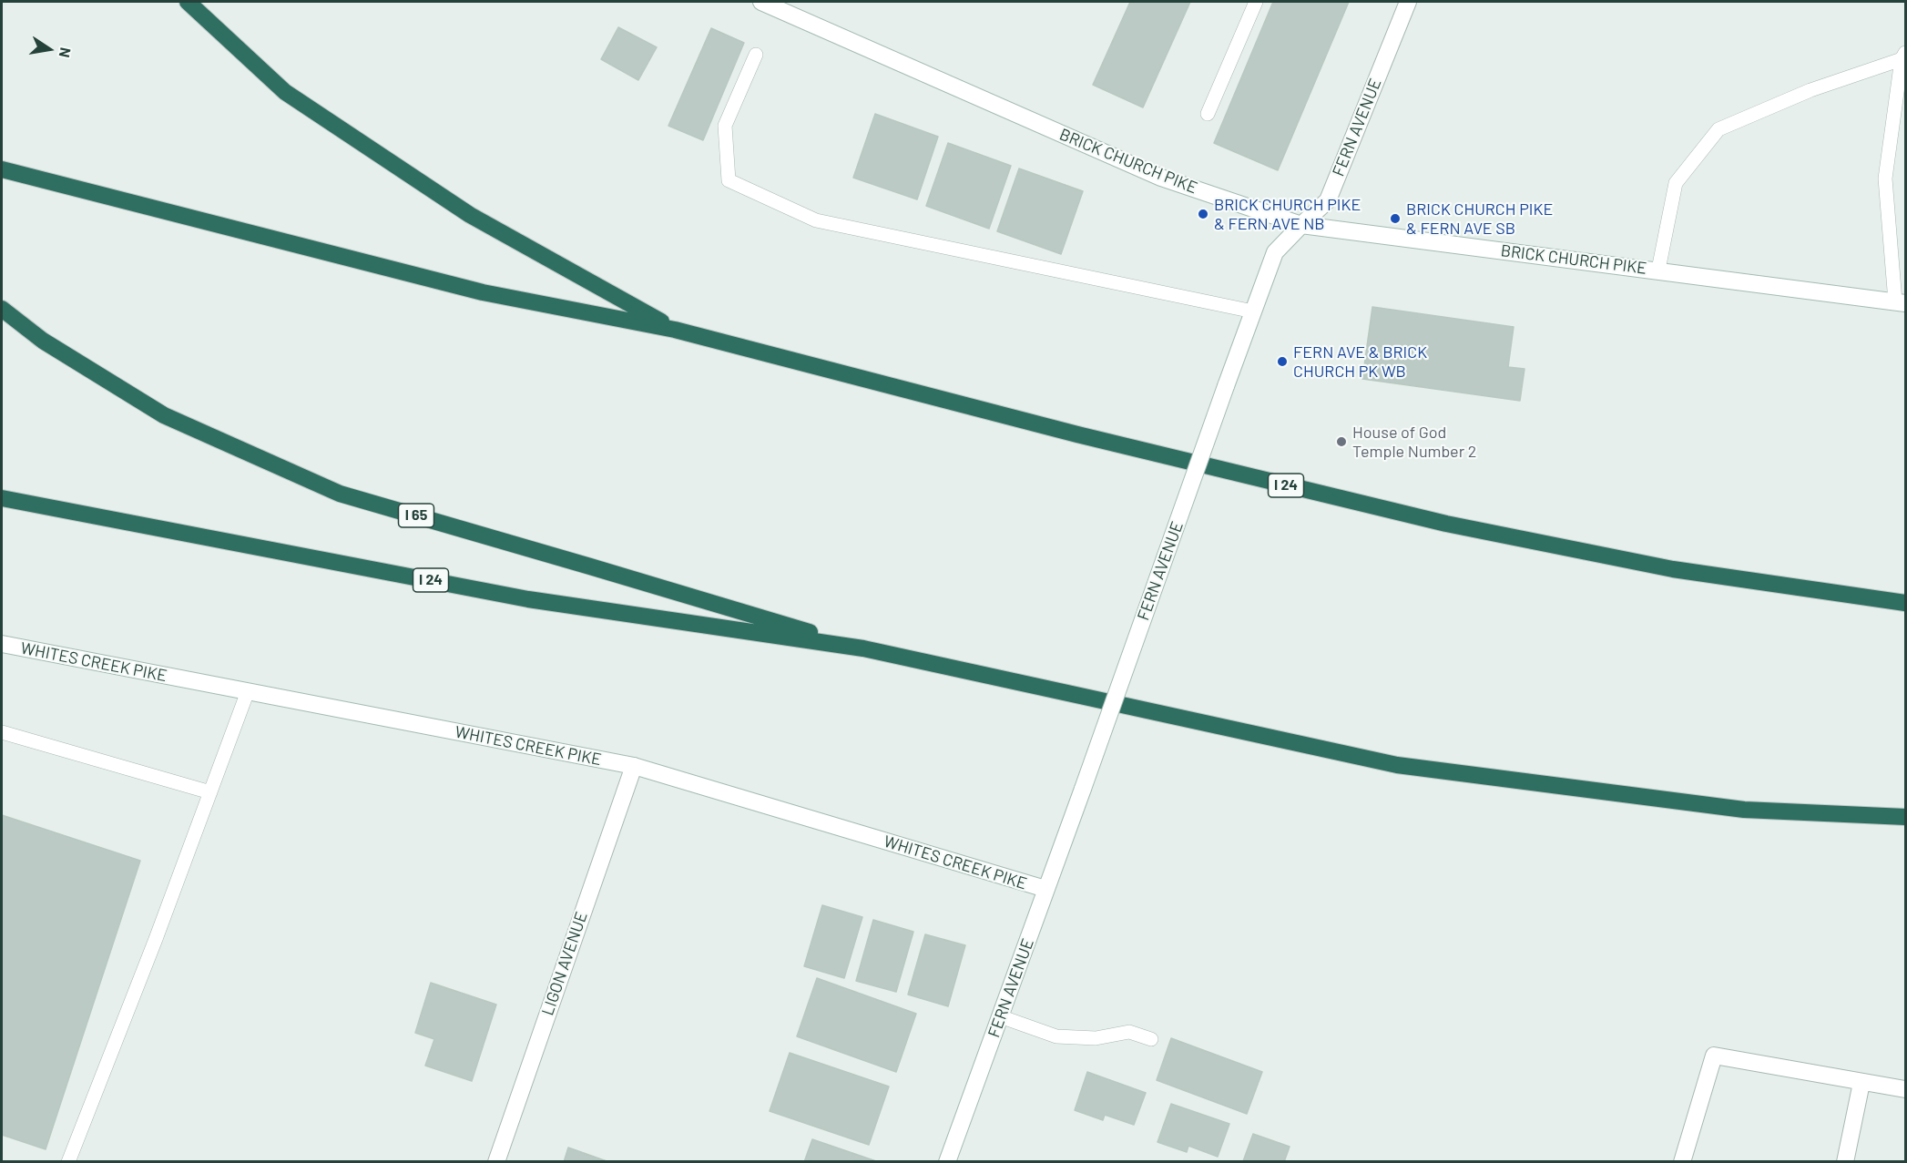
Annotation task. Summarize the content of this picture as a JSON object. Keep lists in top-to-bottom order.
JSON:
{
  "streets": {
    "highway": ["I 24", "I 65"],
    "street": [
      "FERN AVENUE",
      "BRICK CHURCH PIKE",
      "WHITES CREEK PIKE",
      "LIGON AVENUE"
    ]
  },
  "crossings": [
    ["FERN AVENUE", "BRICK CHURCH PIKE"],
    ["FERN AVENUE", "WHITES CREEK PIKE"],
    ["I 24", "I 65"],
    ["WHITES CREEK PIKE", "LIGON AVENUE"]
  ],
  "places": [
    "BRICK CHURCH PIKE & FERN AVE NB",
    "BRICK CHURCH PIKE & FERN AVE SB",
    "FERN AVE & BRICK CHURCH PK WB",
    "House of God Temple Number 2"
  ],
  "north": "right"
}
